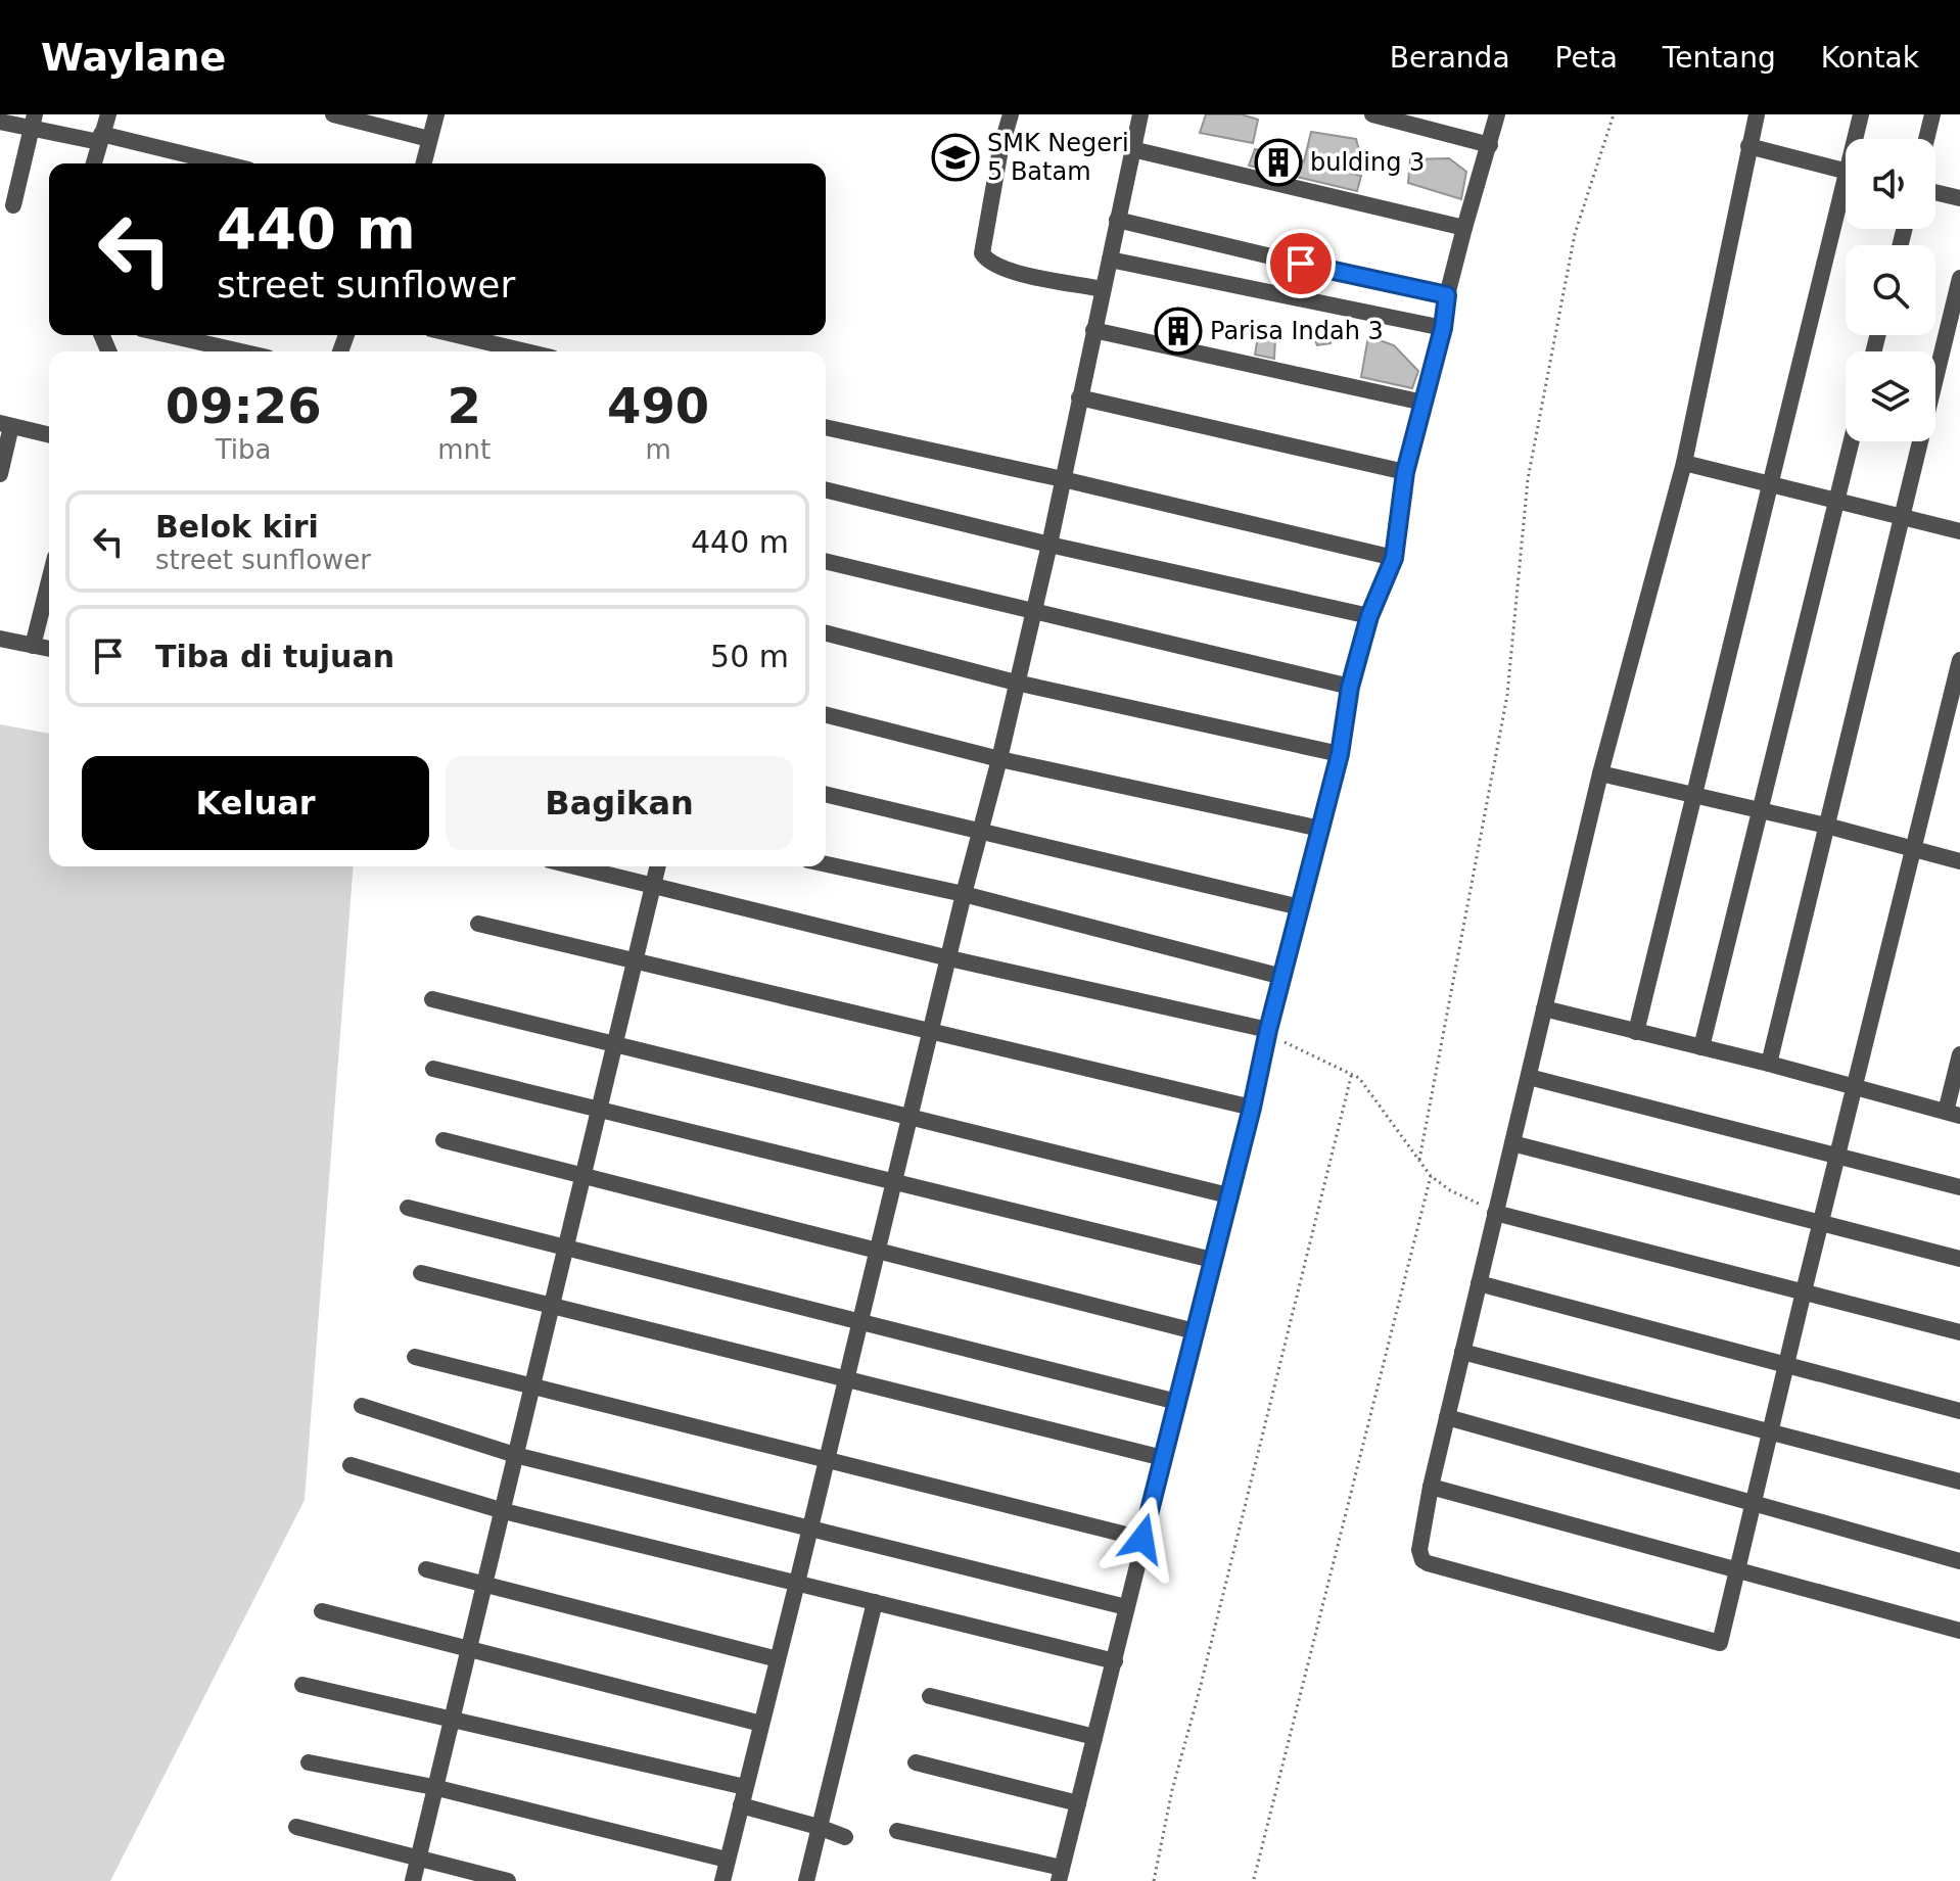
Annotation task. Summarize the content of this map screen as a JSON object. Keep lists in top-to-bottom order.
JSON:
{
  "places": {
    "school or university": ["SMK Negeri 5 Batam"],
    "building": ["bulding 3", "Parisa Indah 3"]
  },
  "page": {
    "header": "Waylane",
    "nav": [
      "Beranda",
      "Peta",
      "Tentang",
      "Kontak"
    ],
    "turn": ["440 m", "street sunflower"],
    "eta": [
      "09:26",
      "Tiba",
      "2",
      "mnt",
      "490",
      "m"
    ],
    "list": [
      {
        "name": "Belok kiri",
        "note": "street sunflower",
        "value": "440 m"
      },
      {
        "name": "Tiba di tujuan",
        "value": "50 m"
      }
    ],
    "buttons": ["Keluar", "Bagikan"]
  }
}
